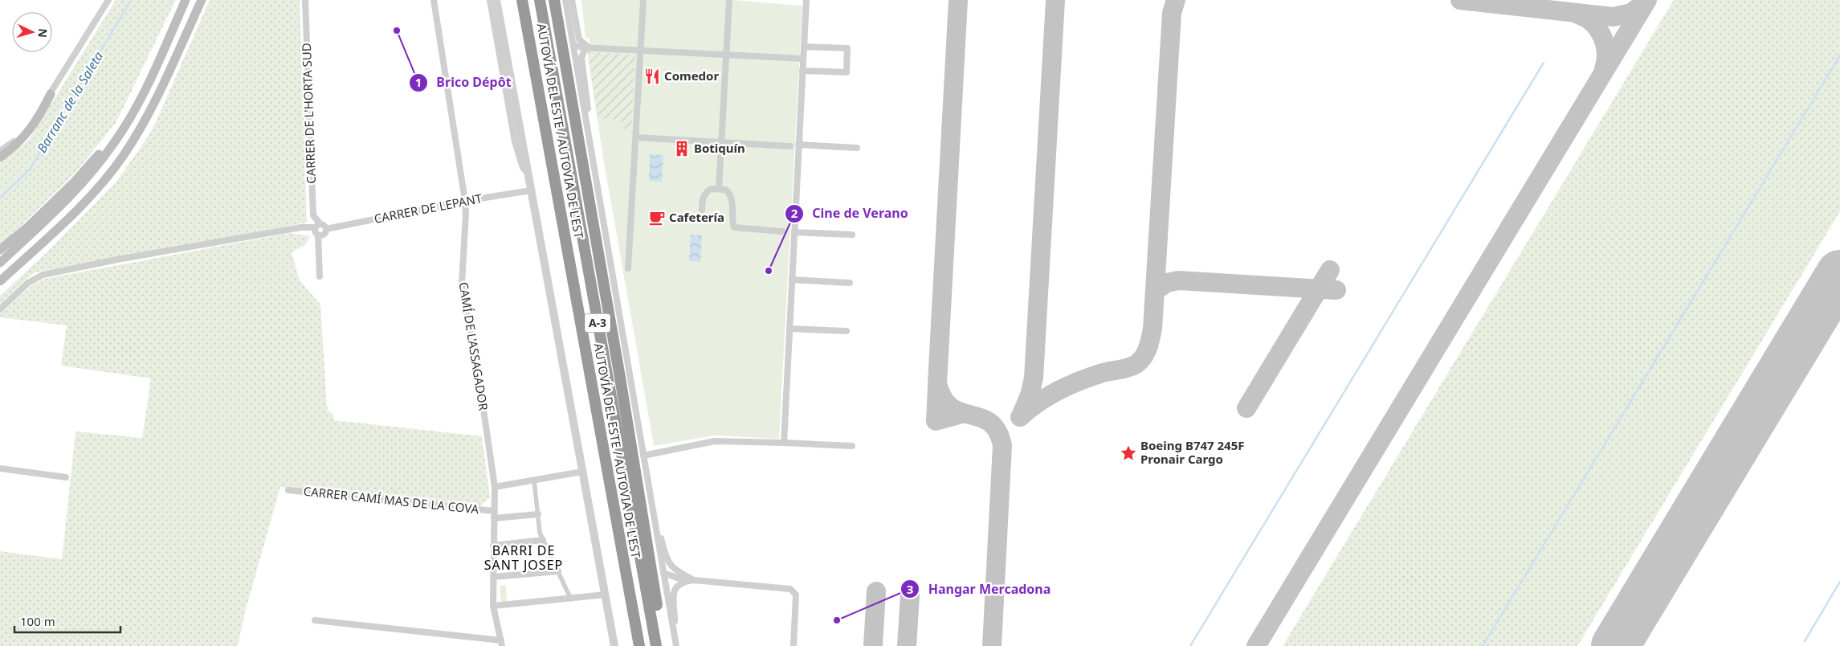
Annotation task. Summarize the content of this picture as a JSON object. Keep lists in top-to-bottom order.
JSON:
{
  "streets": {
    "highway": ["AUTOVÍA DEL ESTE / AUTOVIA DE L'EST", "A-3"],
    "street": [
      "CARRER DE L'HORTA SUD",
      "CARRER DE LEPANT",
      "CAMÍ DE L'ASSAGADOR",
      "CARRER CAMÍ MAS DE LA COVA"
    ]
  },
  "crossings": [
    ["CARRER DE LEPANT", "CAMÍ DE L'ASSAGADOR"],
    ["CAMÍ DE L'ASSAGADOR", "CARRER CAMÍ MAS DE LA COVA"]
  ],
  "districts": ["BARRI DE SANT JOSEP"],
  "water": ["Barranc de la Saleta"],
  "places": {
    "other": ["Brico Dépôt", "Cine de Verano", "Hangar Mercadona"],
    "restaurant": ["Comedor"],
    "building": ["Botiquín"],
    "cafe": ["Cafetería"],
    "place": ["Boeing B747 245F Pronair Cargo"]
  },
  "scale_bar": "100 m",
  "north": "right"
}
